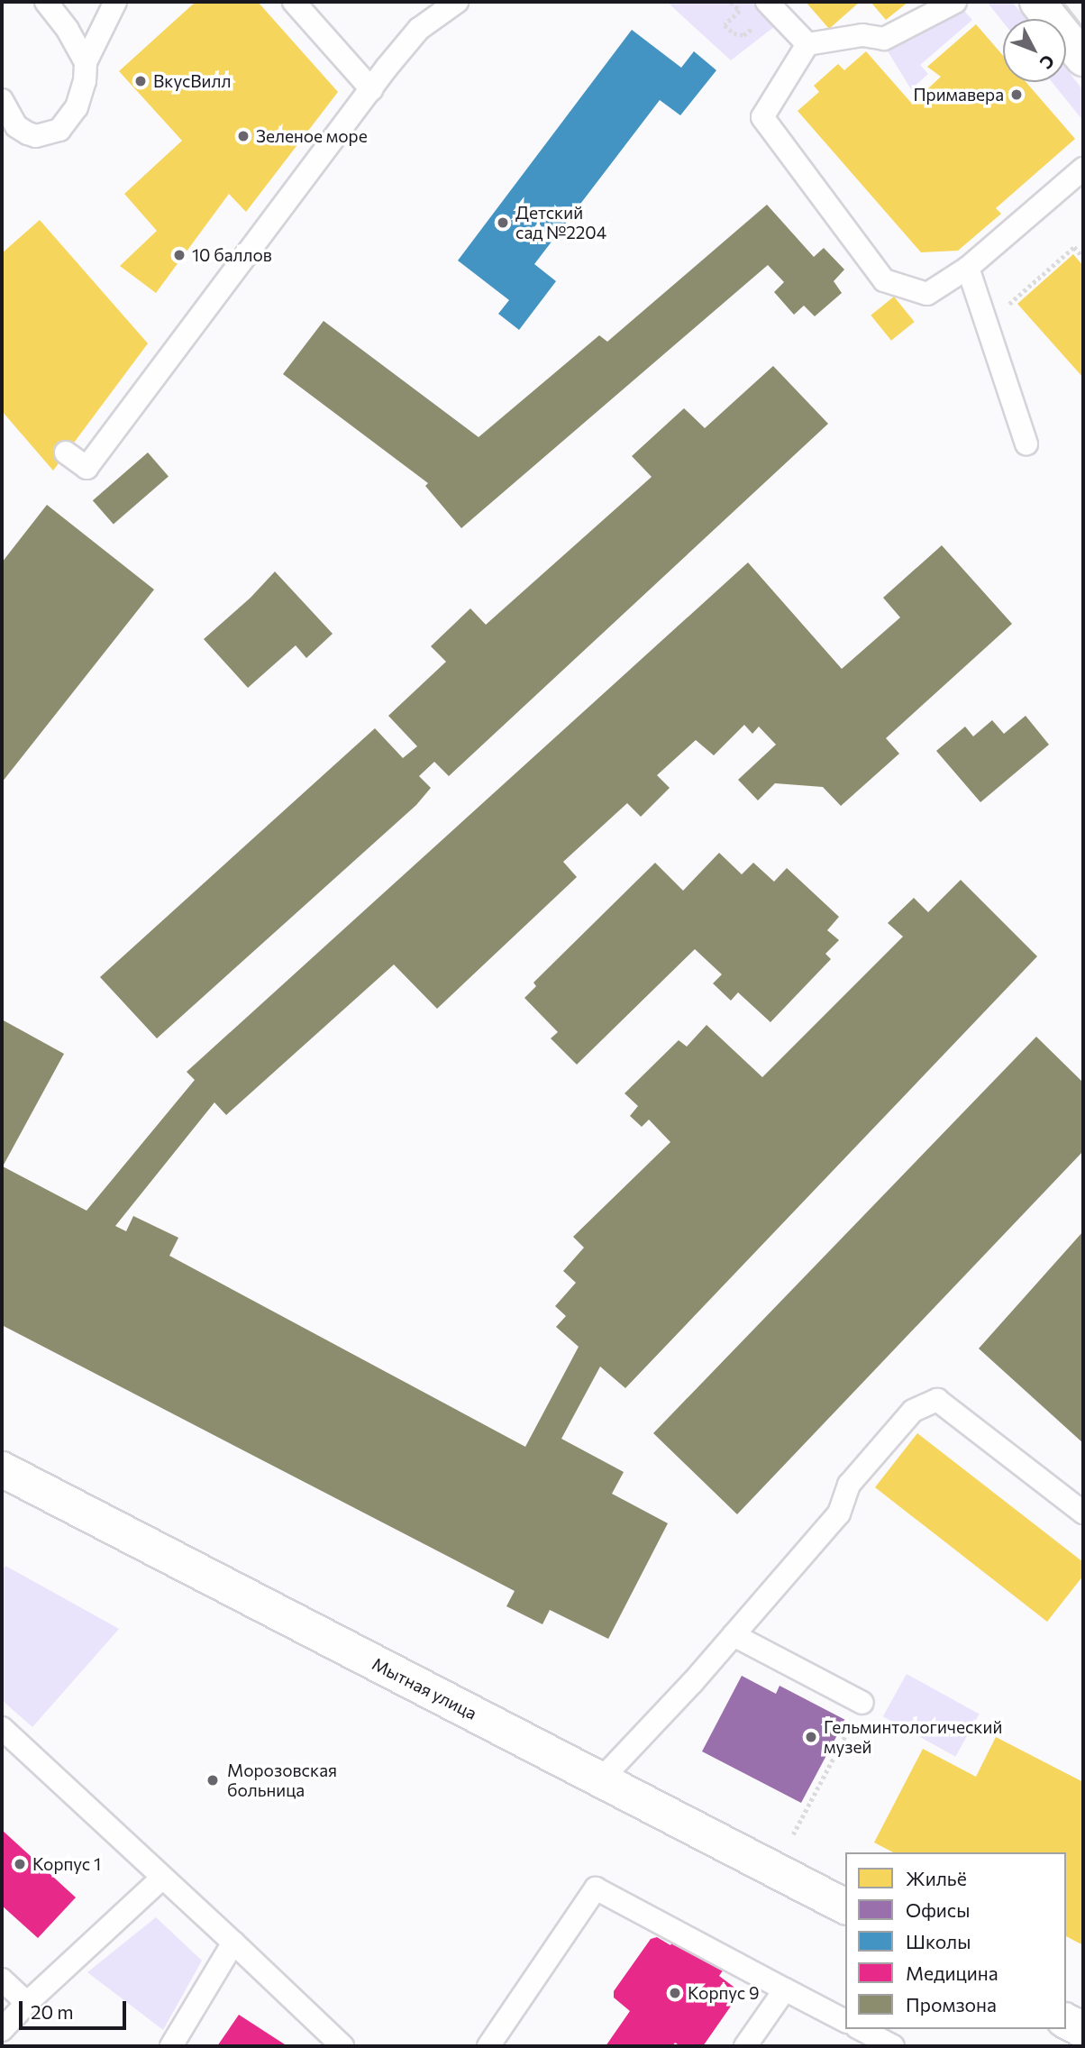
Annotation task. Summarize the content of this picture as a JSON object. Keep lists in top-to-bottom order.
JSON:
{
  "streets": {
    "main road": ["Мытная улица"]
  },
  "places": [
    "ВкусВилл",
    "Примавера",
    "Зеленое море",
    "Детский сад №2204",
    "10 баллов",
    "Гельминтологический музей",
    "Морозовская больница",
    "Корпус 1",
    "Корпус 9"
  ],
  "legend": [
    "Жильё",
    "Офисы",
    "Школы",
    "Медицина",
    "Промзона"
  ],
  "scale_bar": "20 m",
  "north": "bottom right"
}
